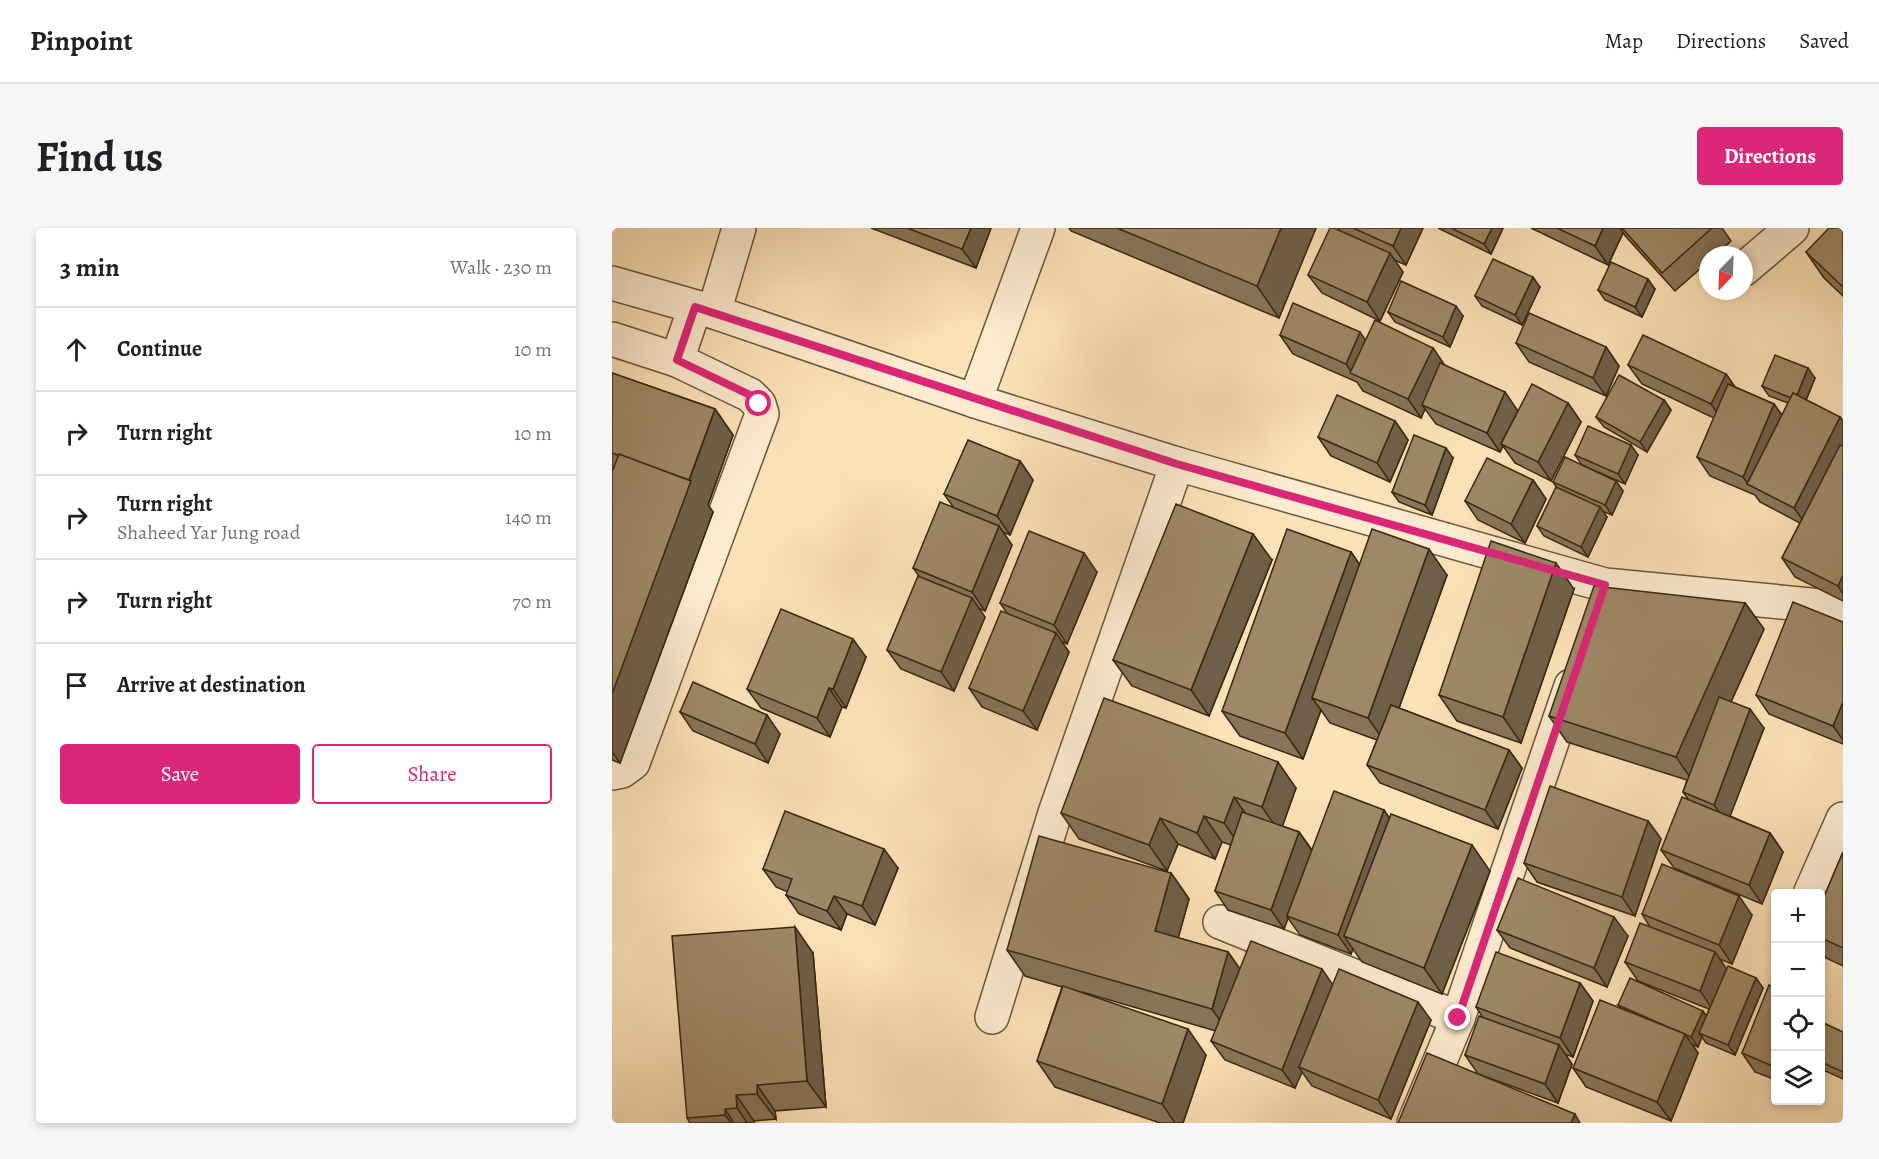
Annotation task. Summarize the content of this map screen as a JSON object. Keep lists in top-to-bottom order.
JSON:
{
  "north": "bottom left",
  "page": {
    "header": "Pinpoint",
    "nav": ["Map", "Directions", "Saved"],
    "buttons": [
      "Directions",
      ["Save", "Share"]
    ],
    "title": "Find us",
    "heading": ["3 min", "Walk · 230 m"],
    "list": [
      ["Continue", "10 m"],
      ["Turn right", "10 m"],
      ["Turn right", "Shaheed Yar Jung road", "140 m"],
      ["Turn right", "70 m"],
      "Arrive at destination"
    ],
    "map_buttons": ["+", "−"]
  }
}
